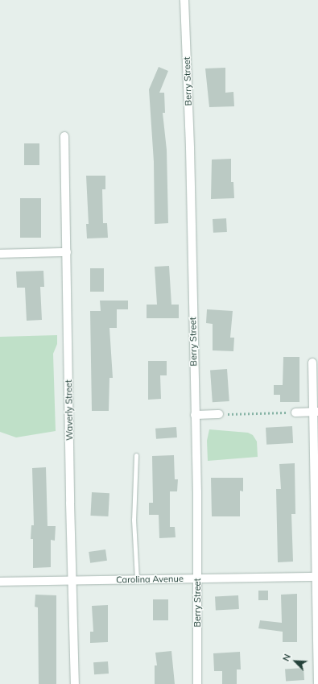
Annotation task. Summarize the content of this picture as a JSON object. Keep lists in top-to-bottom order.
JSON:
{
  "streets": {
    "street": ["Berry Street", "Waverly Street", "Carolina Avenue"]
  },
  "crossings": [
    ["Berry Street", "Carolina Avenue"],
    ["Waverly Street", "Carolina Avenue"]
  ],
  "north": "top left"
}
